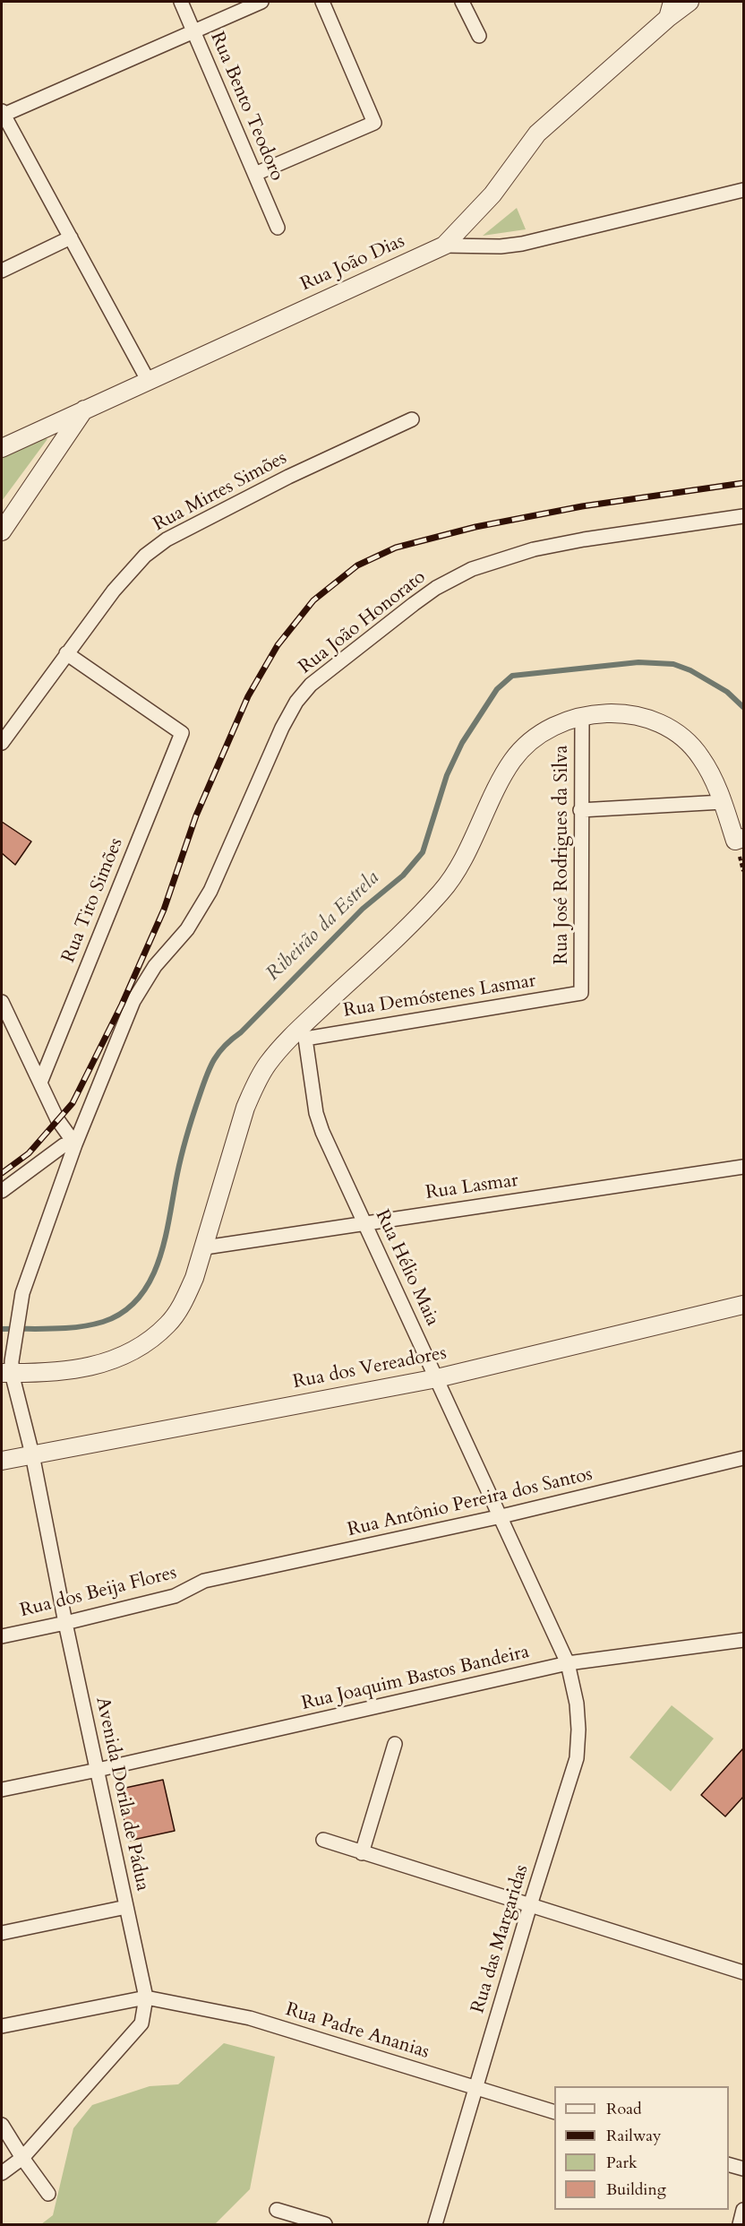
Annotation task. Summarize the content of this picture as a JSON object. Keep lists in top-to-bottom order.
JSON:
{
  "streets": {
    "street": [
      "Rua Bento Teodoro",
      "Rua João Dias",
      "Rua Mirtes Simões",
      "Rua João Honorato",
      "Rua José Rodrigues da Silva",
      "Rua Tito Simões",
      "Rua Demóstenes Lasmar",
      "Rua Lasmar",
      "Rua Hélio Maia",
      "Rua dos Vereadores",
      "Rua Antônio Pereira dos Santos",
      "Rua dos Beija Flores",
      "Rua Joaquim Bastos Bandeira",
      "Avenida Dorila de Pádua",
      "Rua das Margaridas",
      "Rua Padre Ananias"
    ]
  },
  "crossings": [
    ["Rua Mirtes Simões", "Rua Tito Simões"],
    ["Rua João Honorato", "Avenida Dorila de Pádua"],
    ["Rua José Rodrigues da Silva", "Rua Demóstenes Lasmar"],
    ["Rua Demóstenes Lasmar", "Rua Hélio Maia"],
    ["Rua Lasmar", "Rua Hélio Maia"],
    ["Rua Hélio Maia", "Rua dos Vereadores"],
    ["Rua Hélio Maia", "Rua Antônio Pereira dos Santos"],
    ["Rua Hélio Maia", "Rua Joaquim Bastos Bandeira"],
    ["Rua Hélio Maia", "Rua das Margaridas"],
    ["Rua dos Vereadores", "Avenida Dorila de Pádua"],
    ["Rua Antônio Pereira dos Santos", "Rua dos Beija Flores"],
    ["Rua dos Beija Flores", "Avenida Dorila de Pádua"],
    ["Rua Joaquim Bastos Bandeira", "Avenida Dorila de Pádua"],
    ["Rua Joaquim Bastos Bandeira", "Rua das Margaridas"],
    ["Avenida Dorila de Pádua", "Rua Padre Ananias"],
    ["Rua das Margaridas", "Rua Padre Ananias"]
  ],
  "water": ["Ribeirão da Estrela"],
  "legend": [
    "Road",
    "Railway",
    "Park",
    "Building"
  ]
}
